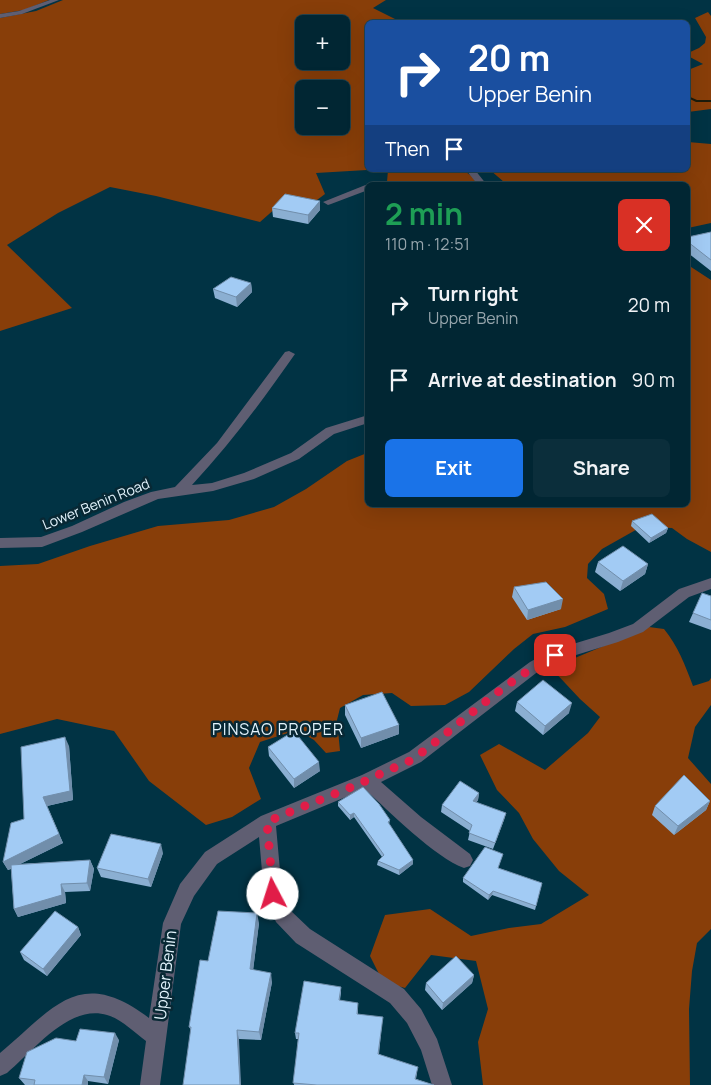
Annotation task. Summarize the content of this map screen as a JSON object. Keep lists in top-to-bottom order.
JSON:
{
  "streets": {
    "street": ["Lower Benin Road", "Upper Benin"]
  },
  "districts": ["PINSAO PROPER"],
  "page": {
    "map_buttons": ["+", "−"],
    "turn": ["20 m", "Upper Benin"],
    "then": "Then",
    "heading": ["2 min", "110 m · 12:51"],
    "list": [
      {
        "name": "Turn right",
        "note": "Upper Benin",
        "value": "20 m"
      },
      {
        "name": "Arrive at destination",
        "value": "90 m"
      }
    ],
    "buttons": ["Exit", "Share"]
  }
}
